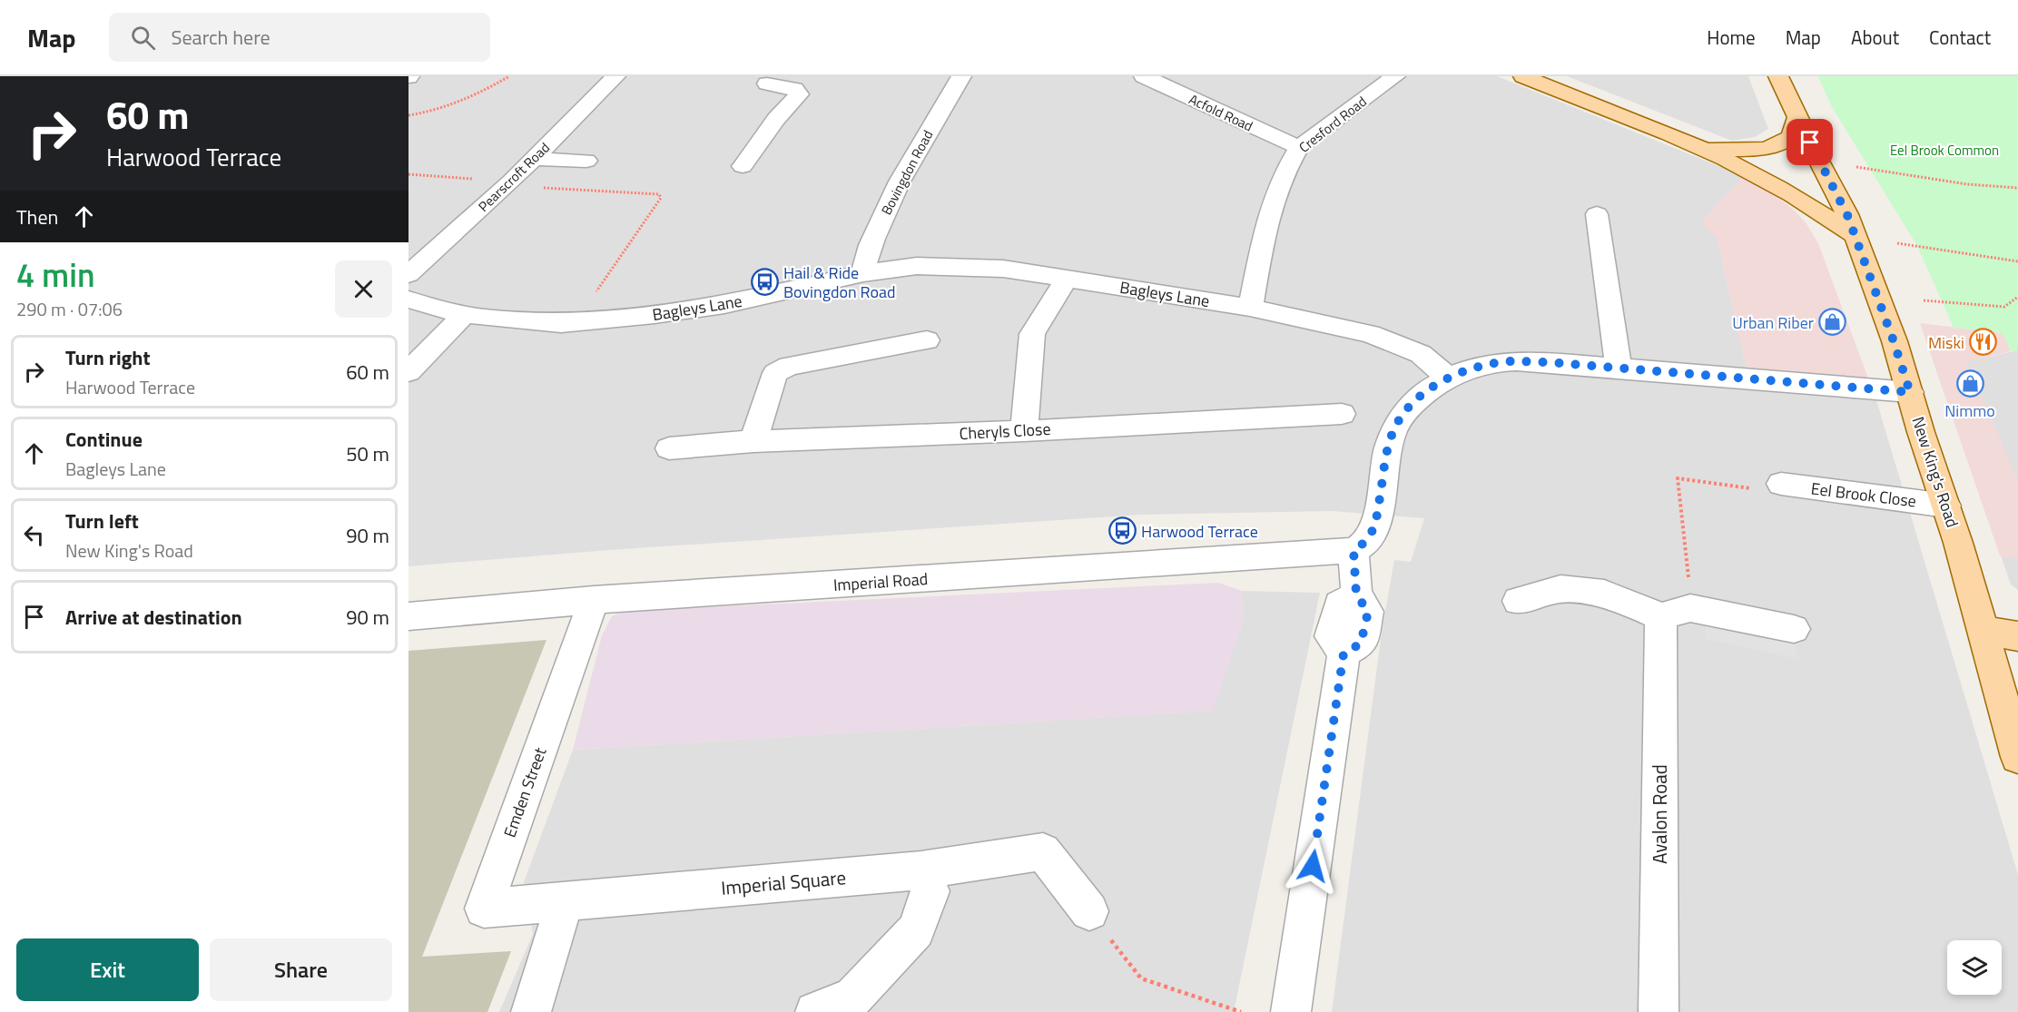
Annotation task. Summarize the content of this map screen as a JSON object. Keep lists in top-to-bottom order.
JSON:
{
  "streets": {
    "main road": ["New King's Road"],
    "street": [
      "Acfold Road",
      "Cresford Road",
      "Bovingdon Road",
      "Pearscroft Road",
      "Bagleys Lane",
      "Cheryls Close",
      "Eel Brook Close",
      "Imperial Road",
      "Emden Street",
      "Avalon Road",
      "Imperial Square"
    ]
  },
  "crossings": [
    ["Acfold Road", "Cresford Road"],
    ["Cresford Road", "Bagleys Lane"],
    ["Bovingdon Road", "Bagleys Lane"],
    ["New King's Road", "Eel Brook Close"],
    ["Imperial Road", "Emden Street"],
    ["Emden Street", "Imperial Square"]
  ],
  "parks": ["Eel Brook Common"],
  "places": {
    "bus stop": ["Hail & Ride Bovingdon Road", "Harwood Terrace"],
    "shop": ["Urban Riber", "Nimmo"],
    "restaurant": ["Miski"]
  },
  "page": {
    "header": "Map",
    "search": "Search here",
    "nav": [
      "Home",
      "Map",
      "About",
      "Contact"
    ],
    "turn": ["60 m", "Harwood Terrace"],
    "then": "Then",
    "heading": ["4 min", "290 m · 07:06"],
    "list": [
      {
        "name": "Turn right",
        "note": "Harwood Terrace",
        "value": "60 m"
      },
      {
        "name": "Continue",
        "note": "Bagleys Lane",
        "value": "50 m"
      },
      {
        "name": "Turn left",
        "note": "New King's Road",
        "value": "90 m"
      },
      {
        "name": "Arrive at destination",
        "value": "90 m"
      }
    ],
    "buttons": ["Exit", "Share"]
  }
}
